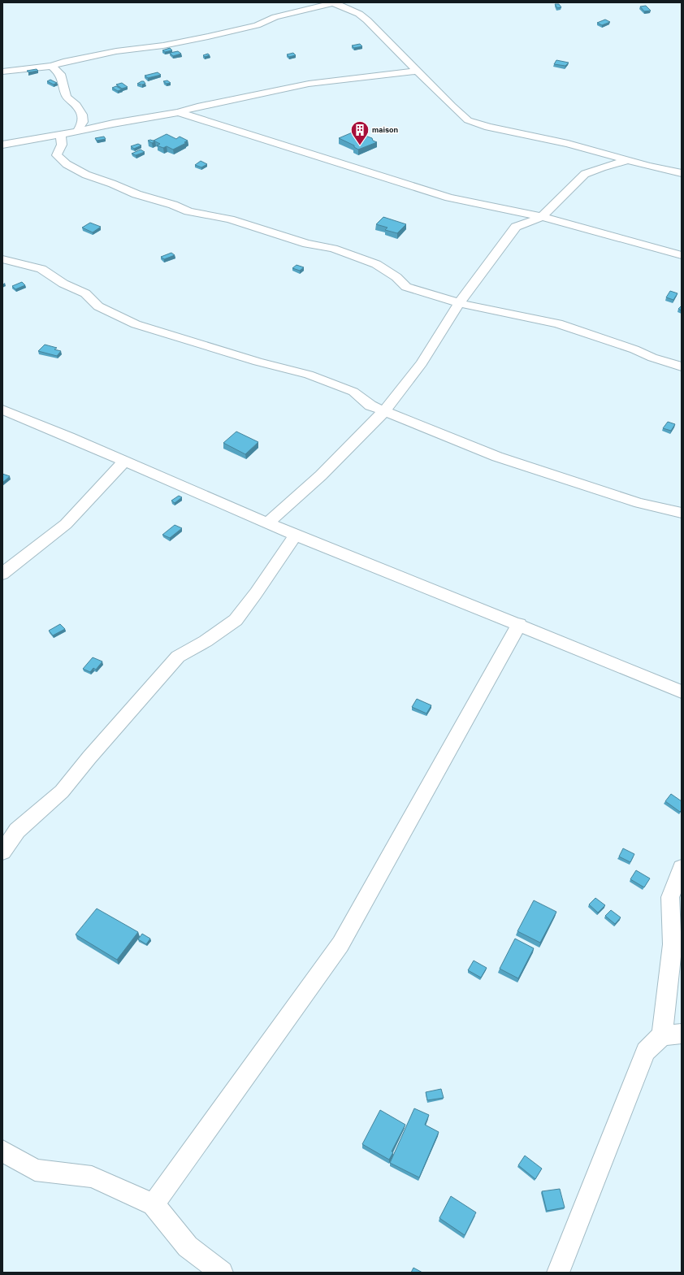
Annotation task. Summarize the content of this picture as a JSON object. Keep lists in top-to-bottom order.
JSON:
{
  "places": {
    "building": ["maison"]
  }
}
